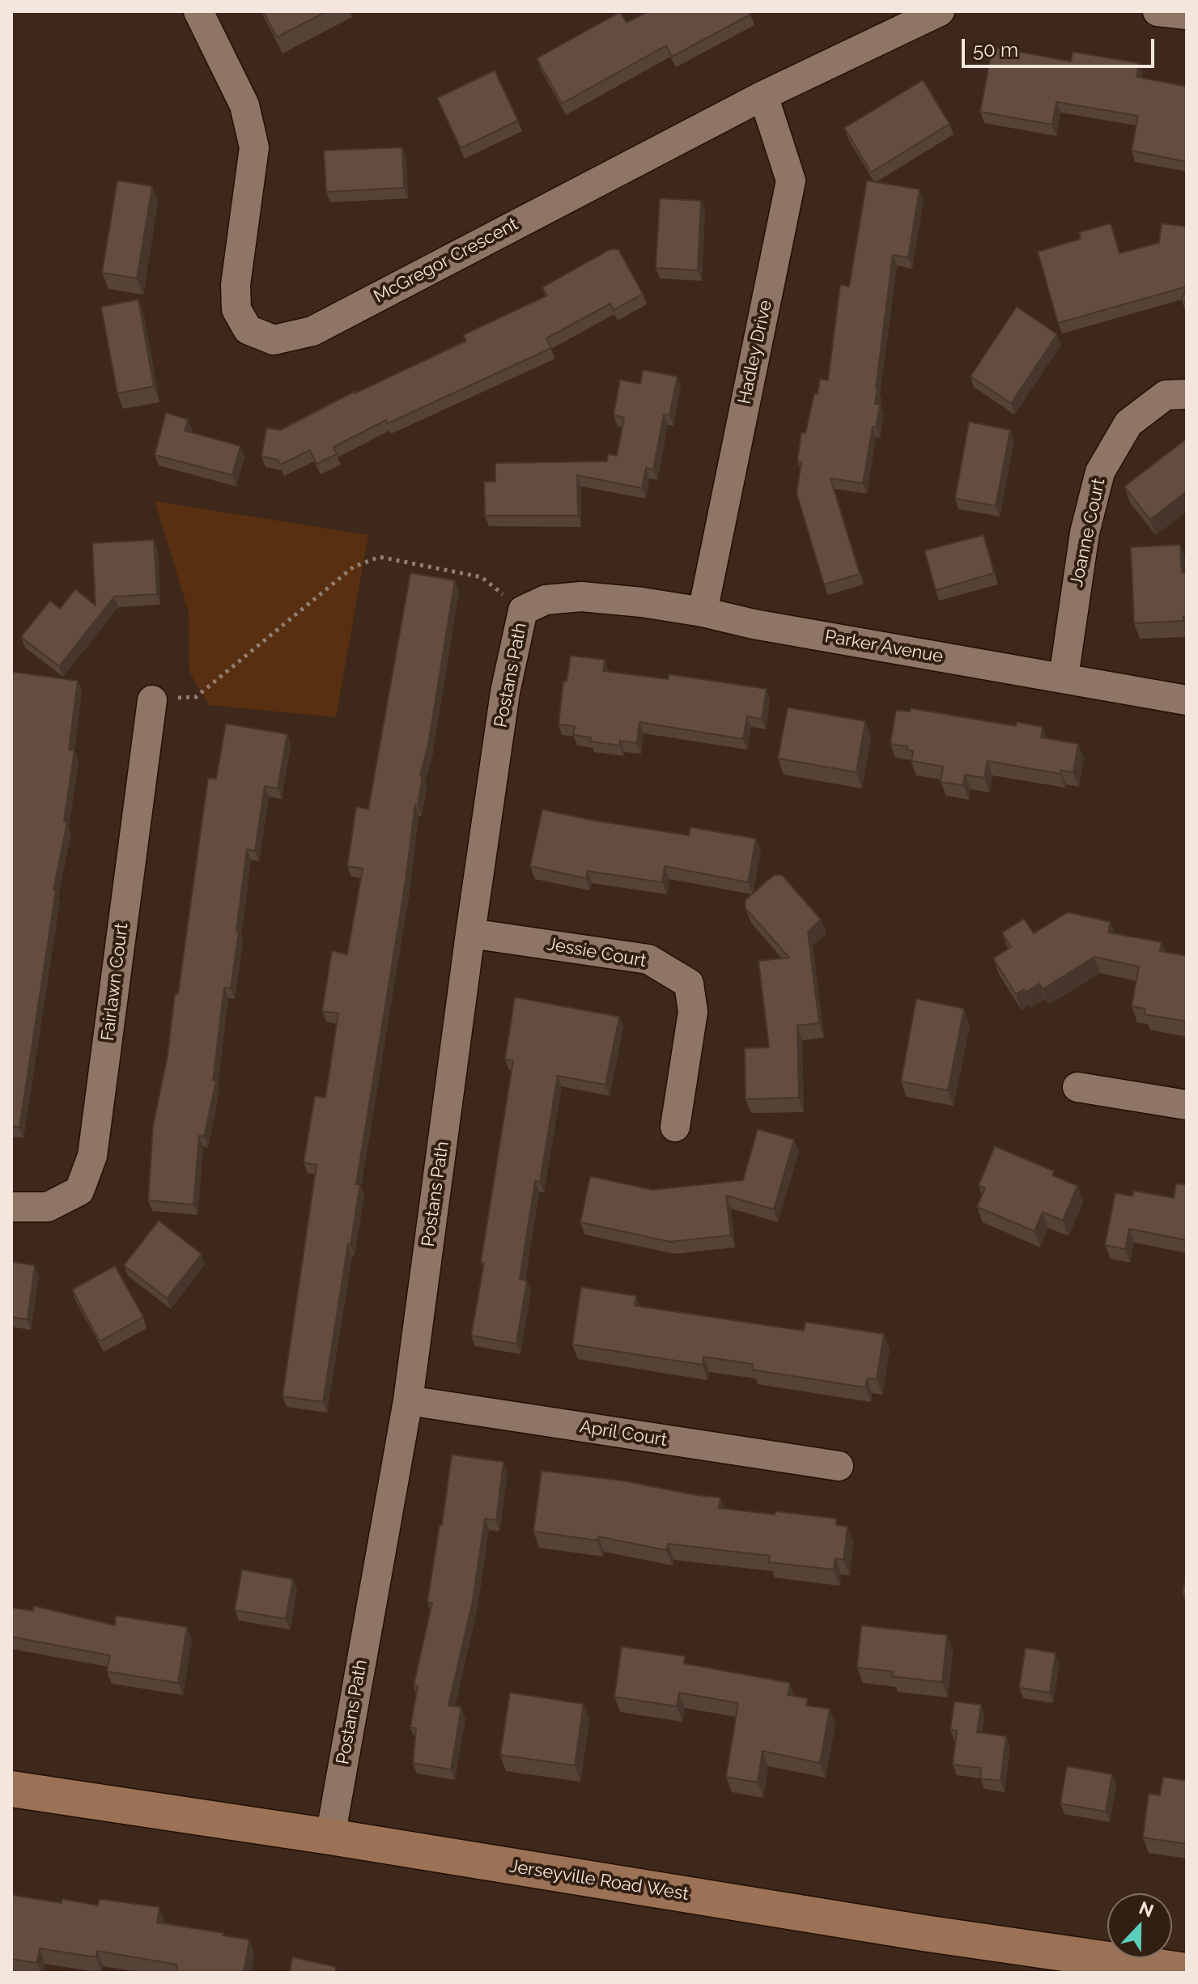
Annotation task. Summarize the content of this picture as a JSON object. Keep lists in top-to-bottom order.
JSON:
{
  "streets": {
    "main road": ["Jerseyville Road West"],
    "street": [
      "McGregor Crescent",
      "Hadley Drive",
      "Joanne Court",
      "Parker Avenue",
      "Postans Path",
      "Jessie Court",
      "Fairlawn Court",
      "April Court"
    ]
  },
  "crossings": [
    ["McGregor Crescent", "Hadley Drive"],
    ["Hadley Drive", "Parker Avenue"],
    ["Joanne Court", "Parker Avenue"],
    ["Parker Avenue", "Postans Path"],
    ["Postans Path", "Jessie Court"],
    ["Postans Path", "April Court"],
    ["Postans Path", "Jerseyville Road West"]
  ],
  "scale_bar": "50 m",
  "north": "top"
}
